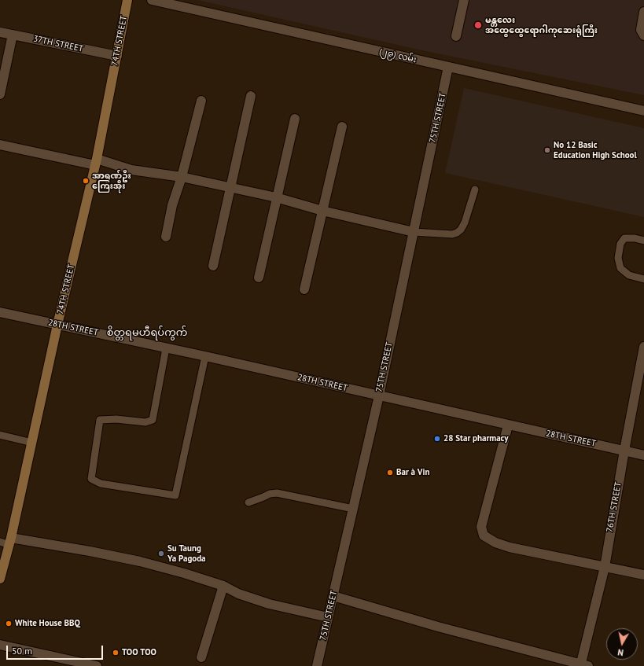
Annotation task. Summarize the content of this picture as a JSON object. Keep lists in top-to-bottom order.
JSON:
{
  "streets": {
    "street": [
      "74TH STREET",
      "37TH STREET",
      "(၂၉) လမ်း",
      "75TH STREET",
      "28TH STREET",
      "76TH STREET"
    ]
  },
  "crossings": [
    ["74TH STREET", "37TH STREET"],
    ["74TH STREET", "28TH STREET"],
    ["(၂၉) လမ်း", "75TH STREET"],
    ["75TH STREET", "28TH STREET"],
    ["28TH STREET", "76TH STREET"]
  ],
  "districts": ["စိတ္တရမဟီရပ်ကွက်"],
  "places": [
    "မန္တလေး အထွေထွေရောဂါကုဆေးရုံကြီး",
    "No 12 Basic Education High School",
    "အာရုဏ်ဦး ကြေးအိုး",
    "28 Star pharmacy",
    "Bar à Vin",
    "Su Taung Ya Pagoda",
    "White House BBQ",
    "TOO TOO"
  ],
  "scale_bar": "50 m",
  "north": "bottom"
}
